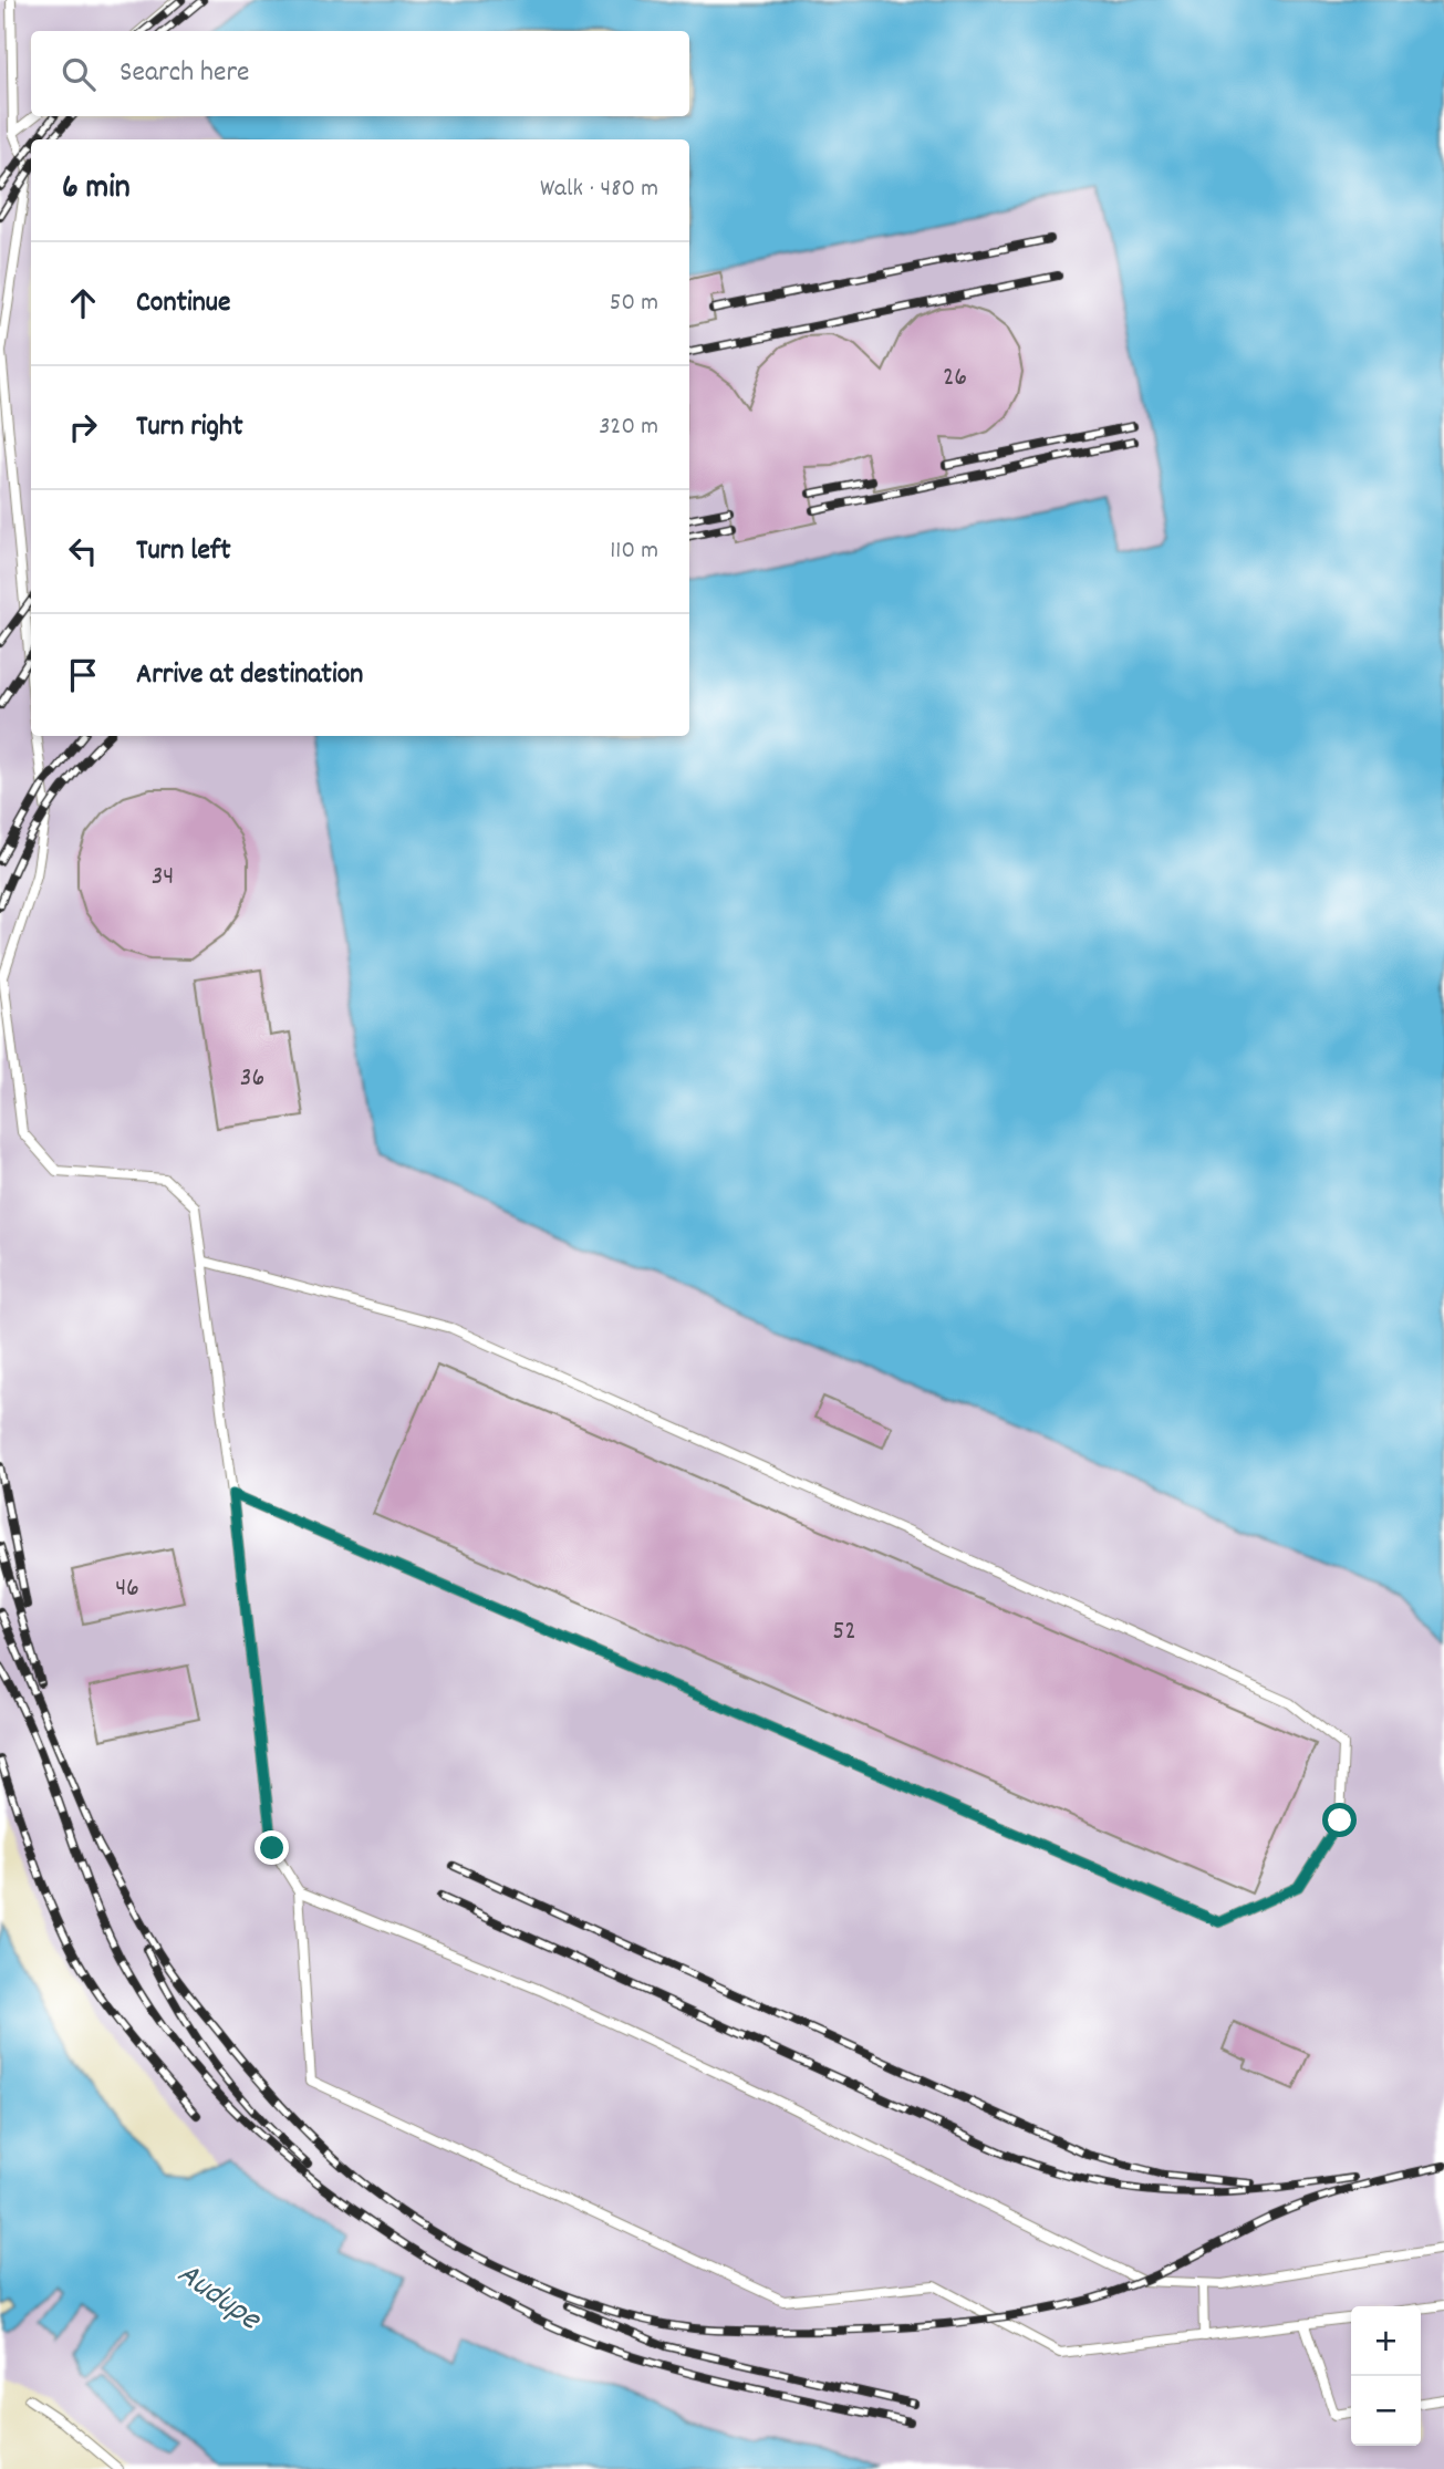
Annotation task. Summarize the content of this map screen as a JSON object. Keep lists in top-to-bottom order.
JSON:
{
  "water": ["Audupe"],
  "house_numbers": [
    "26",
    "34",
    "36",
    "46",
    "52"
  ],
  "page": {
    "search": "Search here",
    "heading": ["6 min", "Walk · 480 m"],
    "list": [
      ["Continue", "50 m"],
      ["Turn right", "320 m"],
      ["Turn left", "110 m"],
      "Arrive at destination"
    ],
    "map_buttons": ["+", "−"]
  }
}
